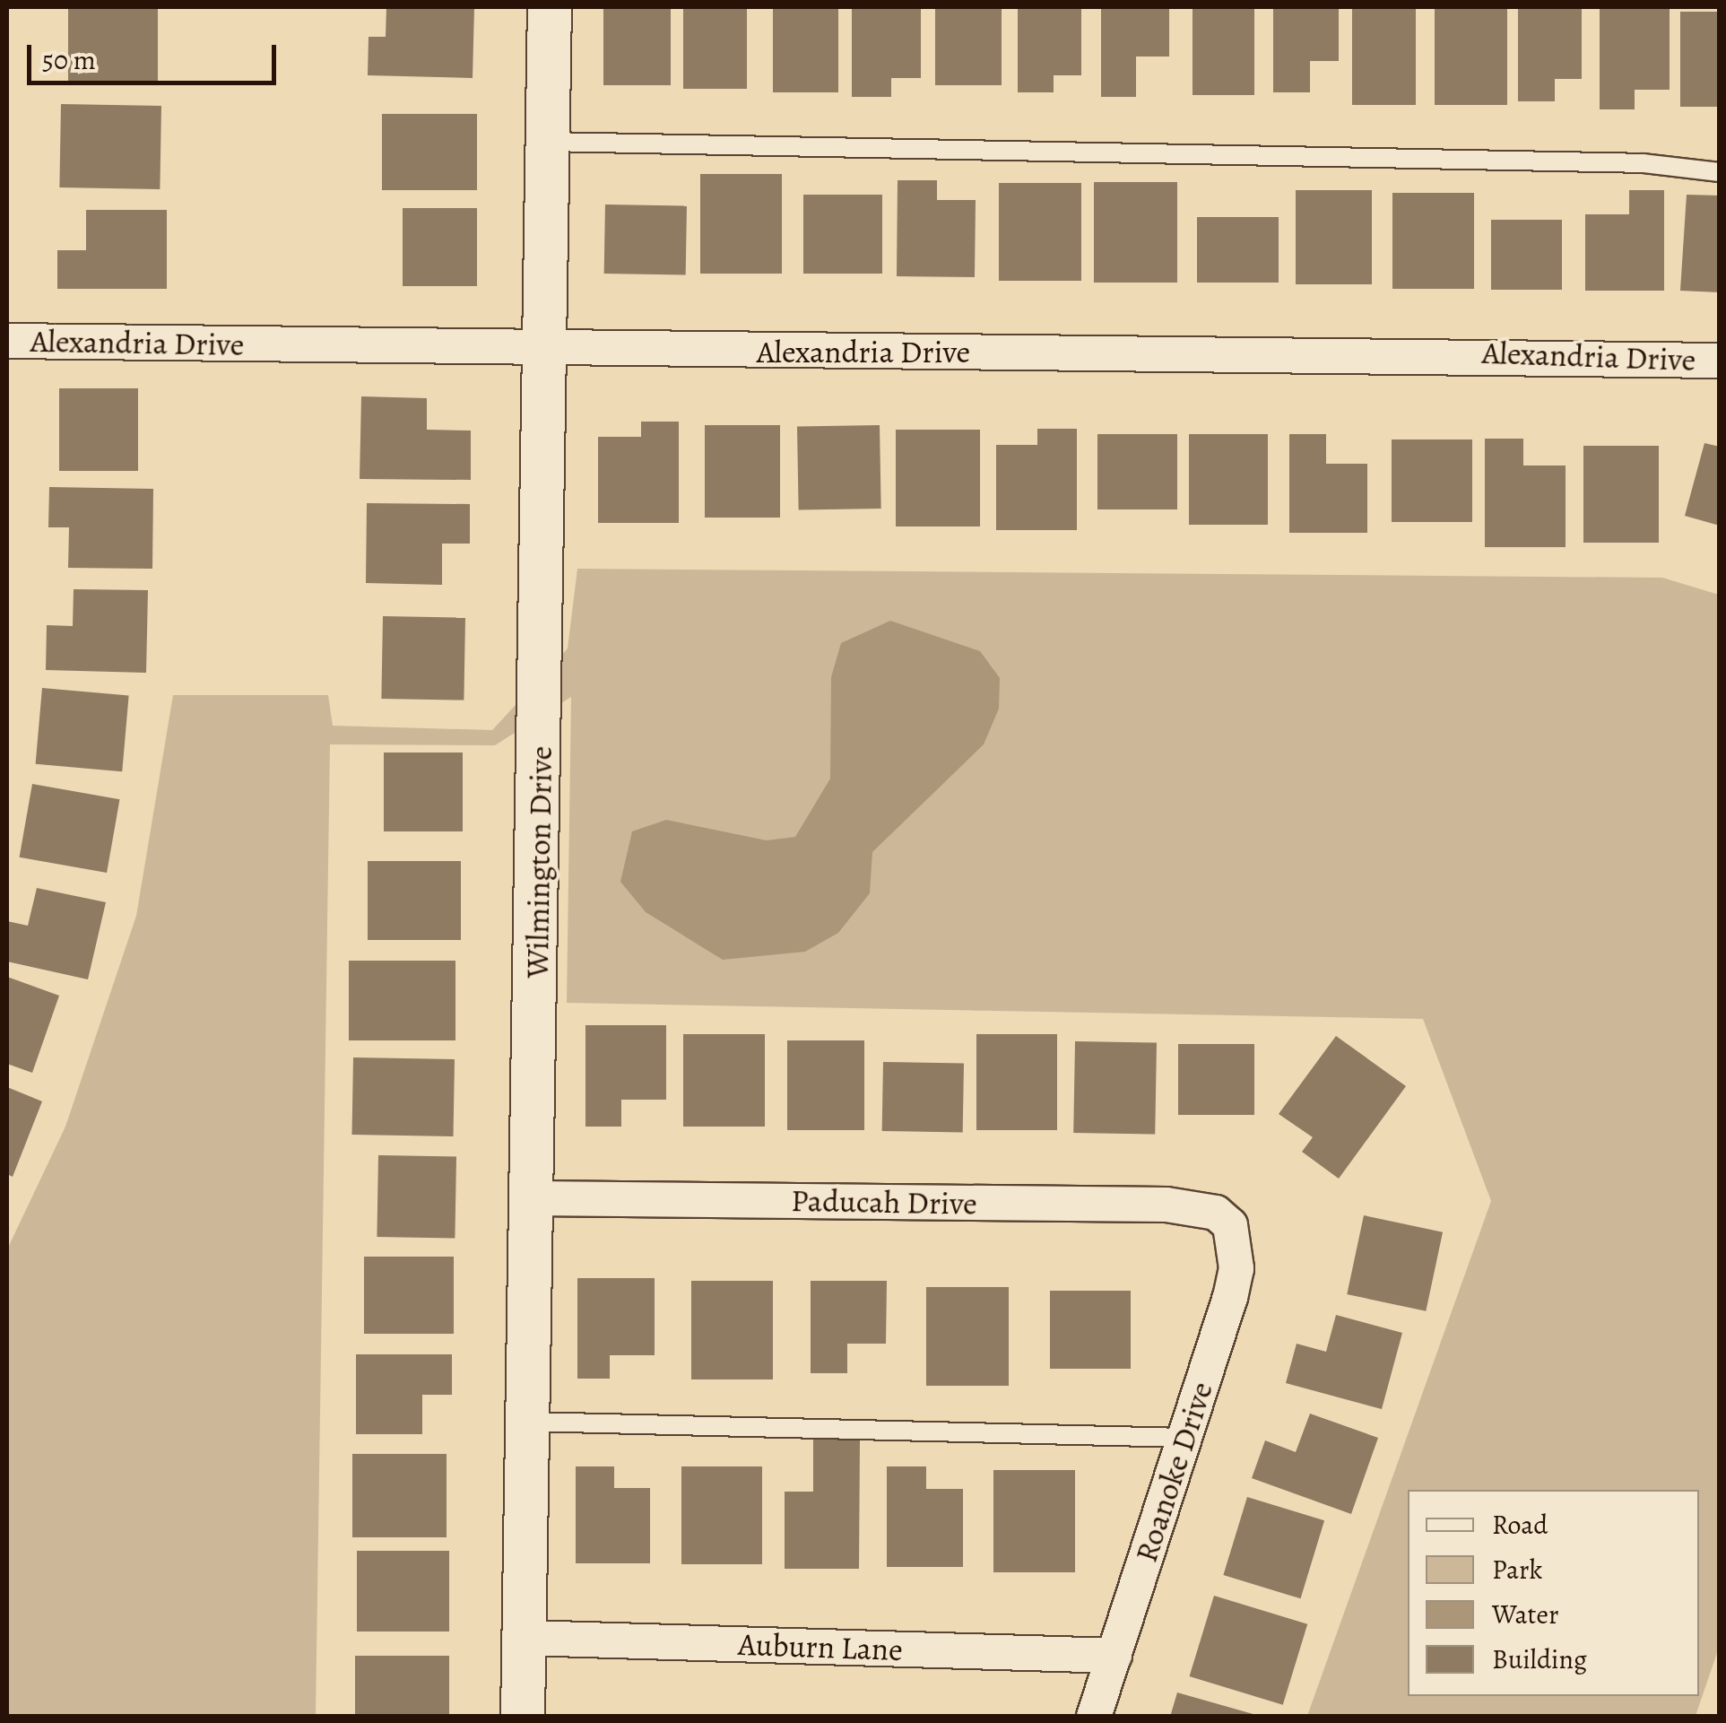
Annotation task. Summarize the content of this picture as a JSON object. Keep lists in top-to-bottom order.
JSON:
{
  "streets": {
    "street": [
      "Alexandria Drive",
      "Wilmington Drive",
      "Paducah Drive",
      "Roanoke Drive",
      "Auburn Lane"
    ]
  },
  "crossings": [
    ["Alexandria Drive", "Wilmington Drive"],
    ["Wilmington Drive", "Paducah Drive"],
    ["Wilmington Drive", "Auburn Lane"],
    ["Paducah Drive", "Roanoke Drive"],
    ["Roanoke Drive", "Auburn Lane"]
  ],
  "legend": [
    "Road",
    "Park",
    "Water",
    "Building"
  ],
  "scale_bar": "50 m"
}
